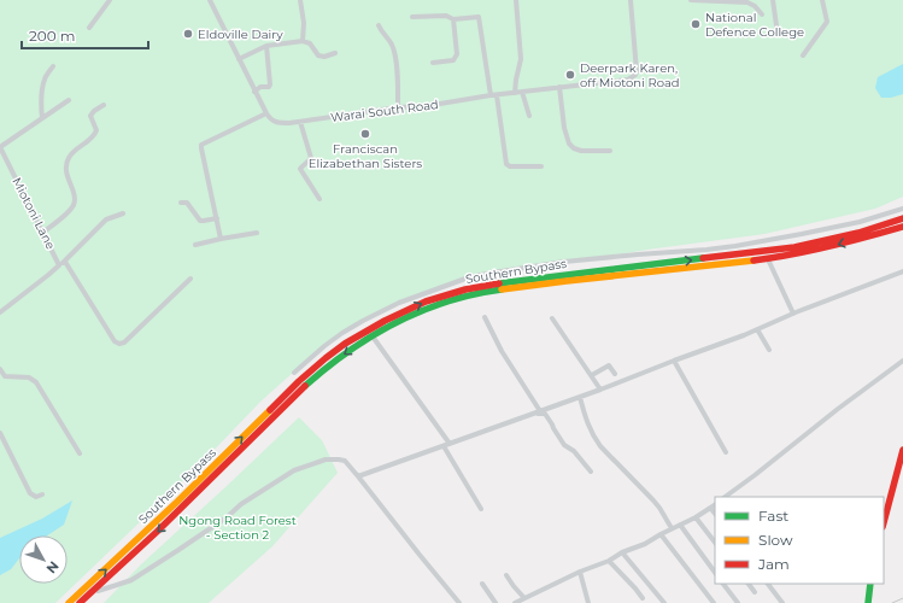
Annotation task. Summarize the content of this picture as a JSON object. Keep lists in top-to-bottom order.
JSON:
{
  "streets": {
    "main road": ["Southern Bypass"],
    "street": ["Warai South Road", "Miotoni Lane"]
  },
  "parks": ["Ngong Road Forest - Section 2"],
  "places": [
    "National Defence College",
    "Eldoville Dairy",
    "Deerpark Karen, off Miotoni Road",
    "Franciscan Elizabethan Sisters"
  ],
  "legend": ["Fast", "Slow", "Jam"],
  "scale_bar": "200 m",
  "north": "bottom right"
}
